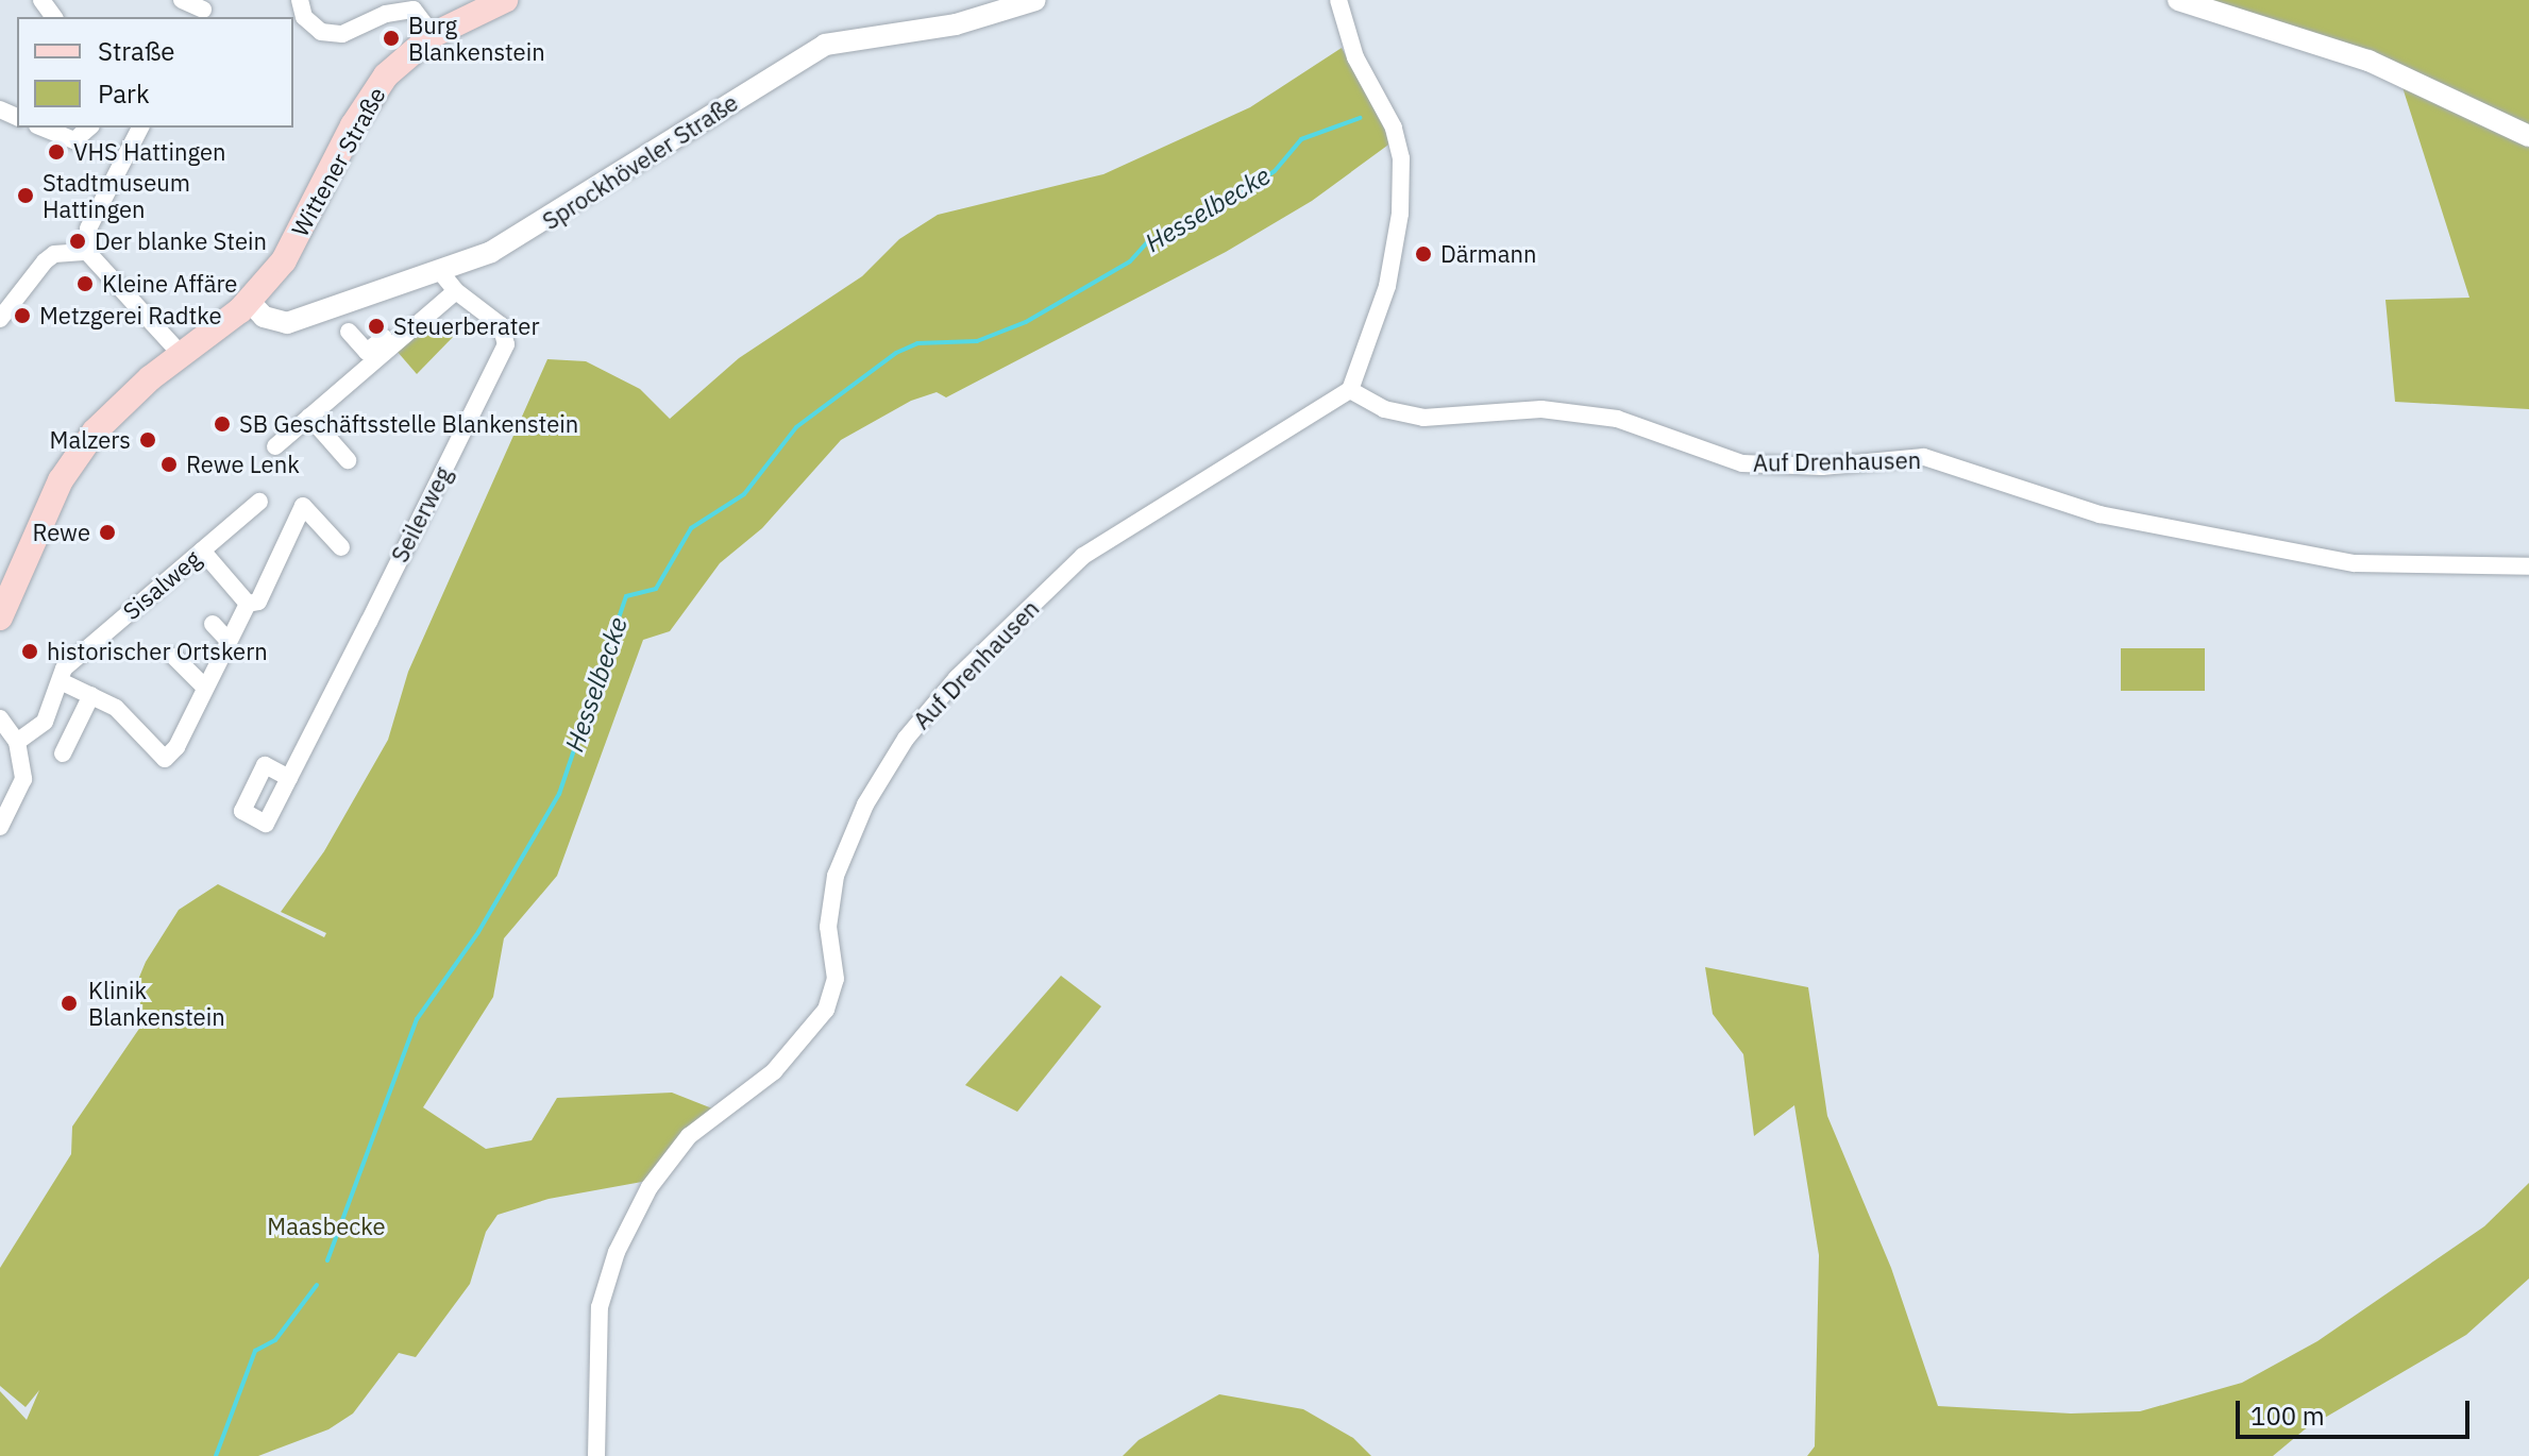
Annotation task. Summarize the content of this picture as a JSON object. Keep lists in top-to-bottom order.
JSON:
{
  "streets": {
    "main road": ["Wittener Straße"],
    "street": [
      "Sprockhöveler Straße",
      "Auf Drenhausen",
      "Seilerweg",
      "Sisalweg"
    ]
  },
  "crossings": [
    ["Wittener Straße", "Sprockhöveler Straße"],
    ["Sprockhöveler Straße", "Seilerweg"]
  ],
  "water": ["Hesselbecke"],
  "parks": ["Maasbecke"],
  "places": [
    "Burg Blankenstein",
    "VHS Hattingen",
    "Stadtmuseum Hattingen",
    "Der blanke Stein",
    "Därmann",
    "Kleine Affäre",
    "Metzgerei Radtke",
    "Steuerberater",
    "SB Geschäftsstelle Blankenstein",
    "Malzers",
    "Rewe Lenk",
    "Rewe",
    "historischer Ortskern",
    "Klinik Blankenstein"
  ],
  "legend": ["Straße", "Park"],
  "scale_bar": "100 m"
}
